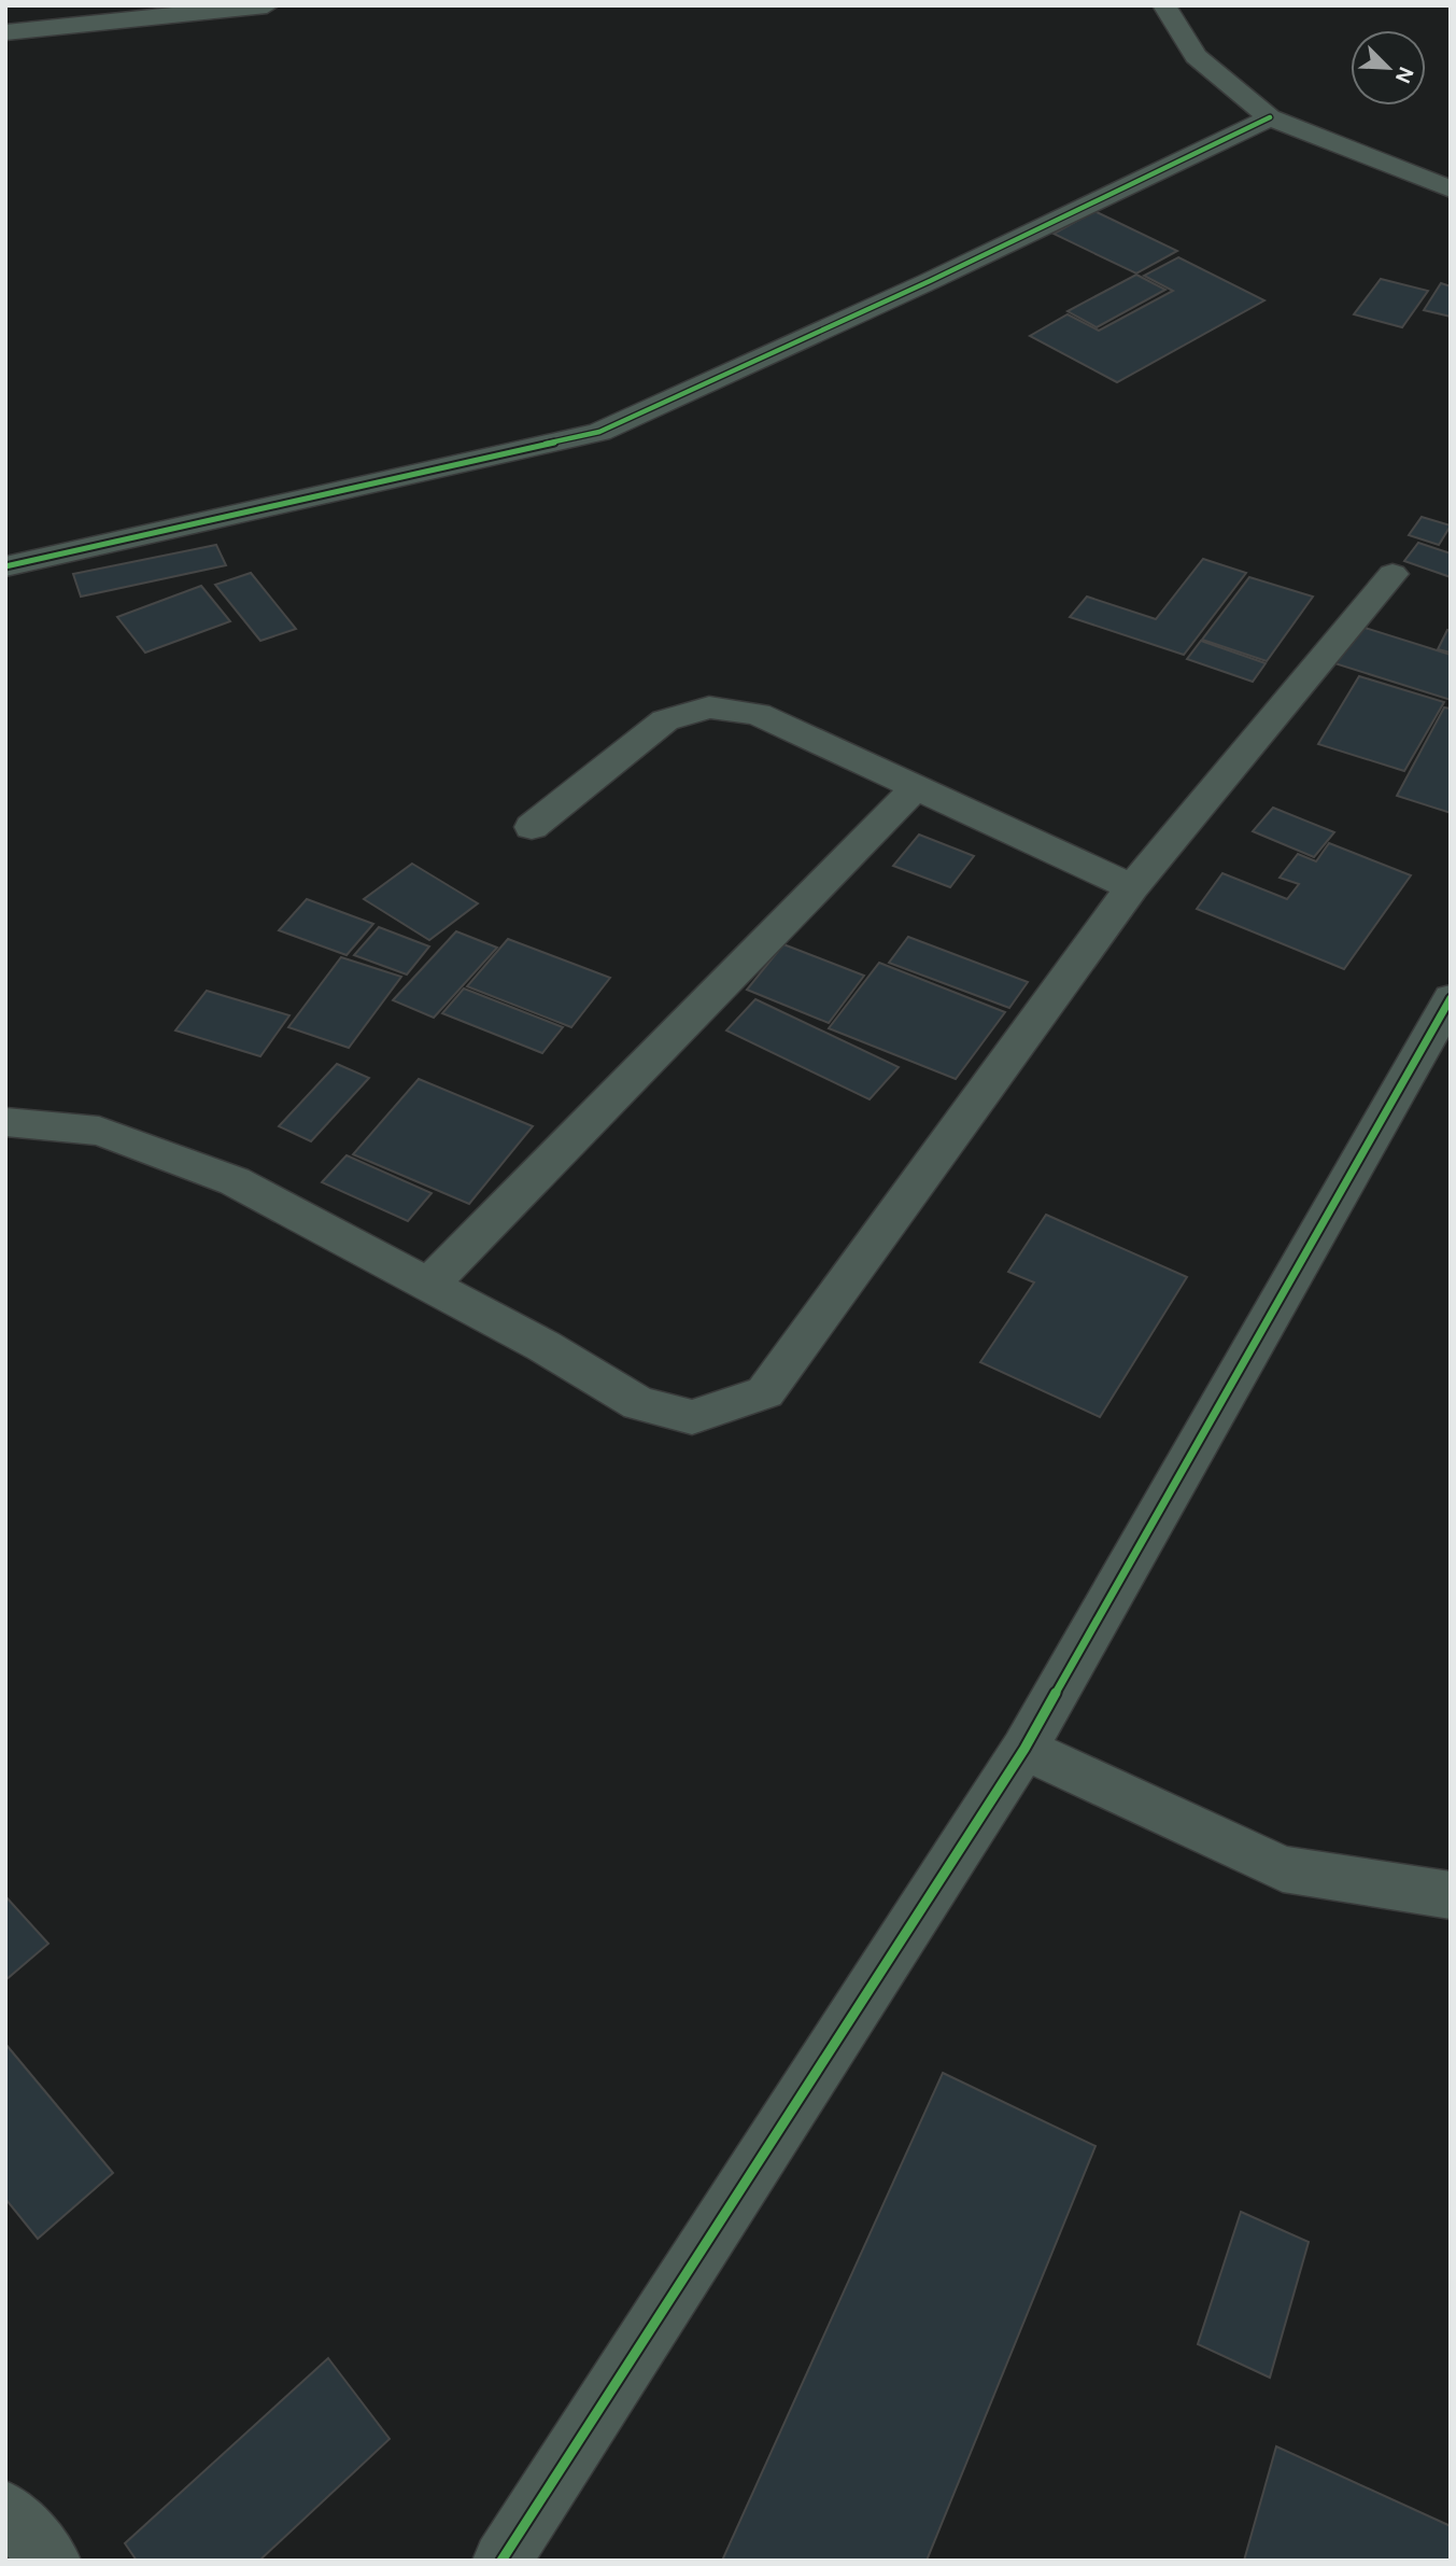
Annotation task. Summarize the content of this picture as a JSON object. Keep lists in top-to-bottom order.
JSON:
{
  "north": "bottom right"
}
